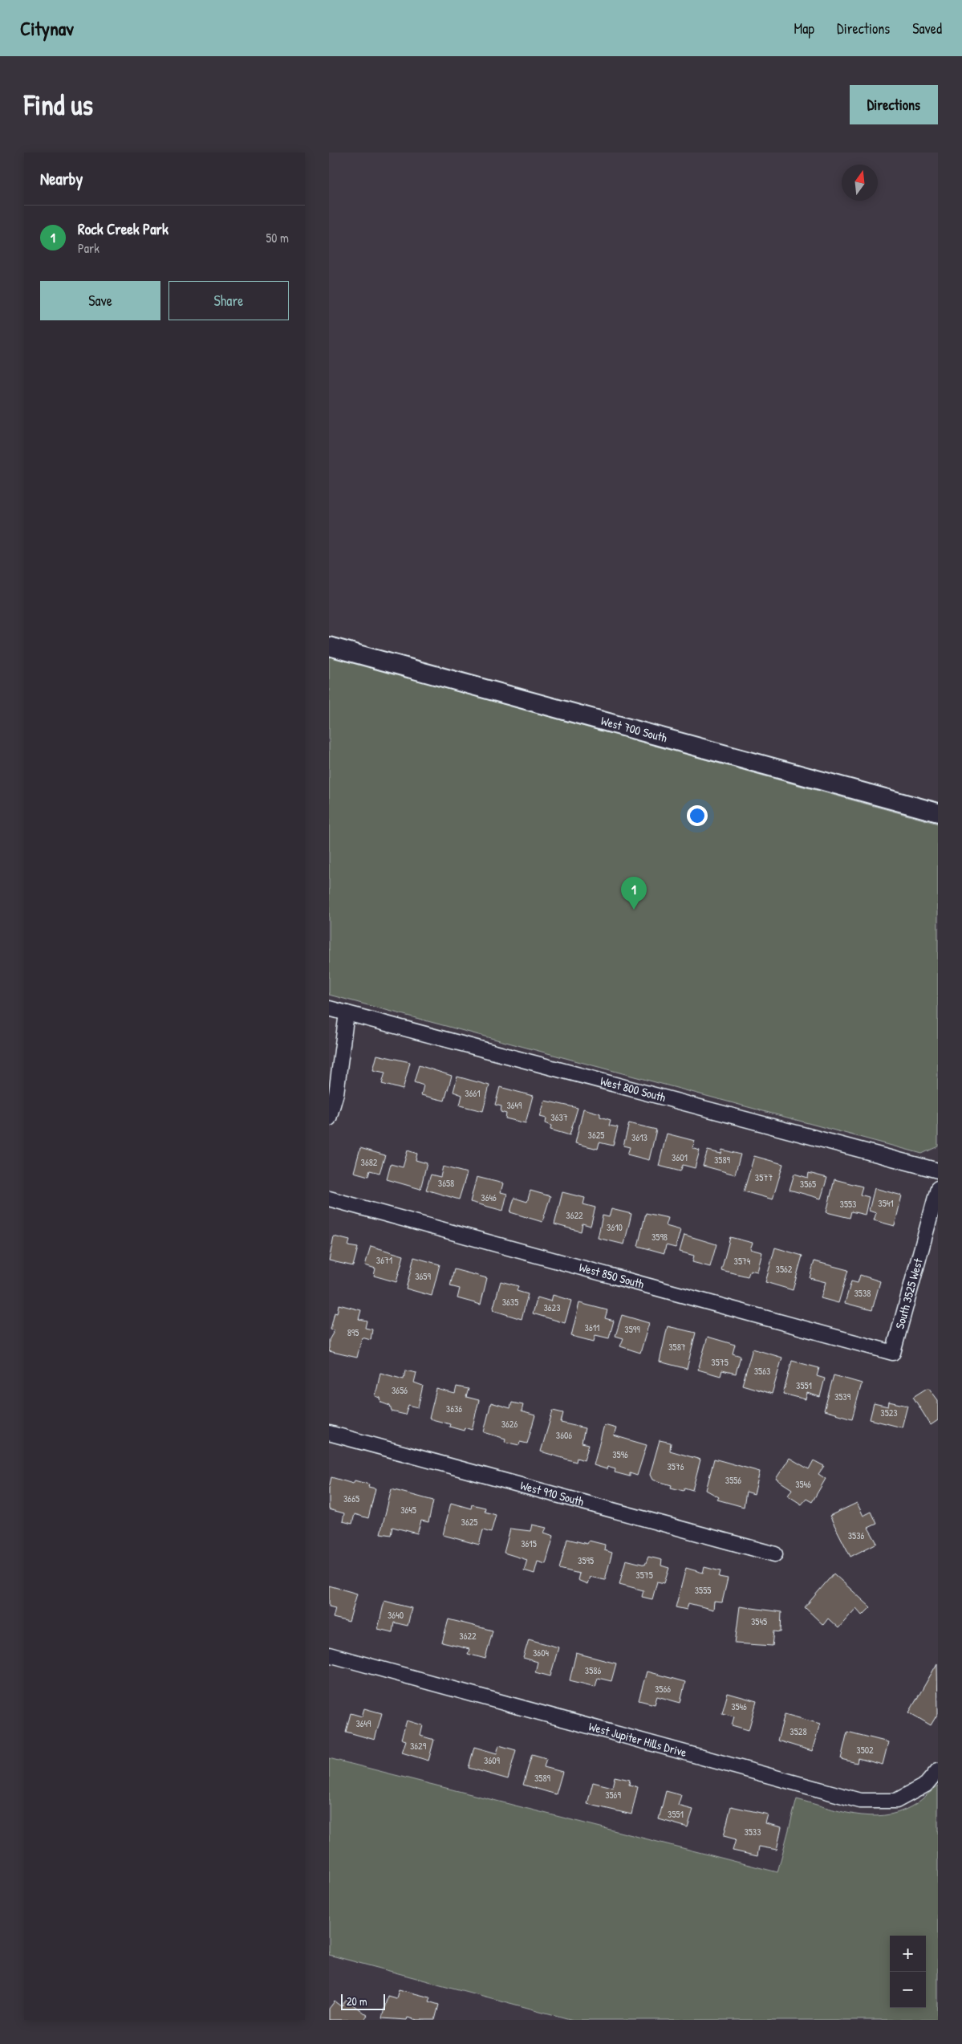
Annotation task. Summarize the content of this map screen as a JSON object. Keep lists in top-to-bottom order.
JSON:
{
  "streets": {
    "street": [
      "West 700 South",
      "West 800 South",
      "West 850 South",
      "South 3525 West",
      "West 910 South",
      "West Jupiter Hills Drive"
    ]
  },
  "crossings": [
    ["West 850 South", "South 3525 West"]
  ],
  "house_numbers": [
    "3661",
    "3649",
    "3637",
    "3625",
    "3613",
    "3601",
    "3589",
    "3682",
    "3577",
    "3658",
    "3565",
    "3646",
    "3541",
    "3553",
    "3622",
    "3610",
    "3598",
    "3671",
    "3574",
    "3562",
    "3659",
    "3538",
    "3635",
    "3623",
    "3611",
    "3599",
    "895",
    "3587",
    "3575",
    "3563",
    "3551",
    "3656",
    "3539",
    "3636",
    "3523",
    "3626",
    "3606",
    "3596",
    "3576",
    "3556",
    "3546",
    "3665",
    "3645",
    "3625",
    "3536",
    "3615",
    "3595",
    "3575",
    "3555",
    "3640",
    "3545",
    "3622",
    "3604",
    "3586",
    "3566",
    "3546",
    "3649",
    "3528",
    "3629",
    "3502",
    "3609",
    "3589",
    "3569",
    "3551",
    "3533"
  ],
  "scale_bar": "20 m",
  "north": "top",
  "page": {
    "header": "Citynav",
    "nav": ["Map", "Directions", "Saved"],
    "buttons": [
      "Directions",
      ["Save", "Share"]
    ],
    "title": "Find us",
    "heading": "Nearby",
    "list": [
      {
        "mark": "1",
        "name": "Rock Creek Park",
        "note": "Park",
        "value": "50 m"
      }
    ],
    "pins": "1",
    "map_buttons": ["+", "−"],
    "scale": "20 m"
  }
}
